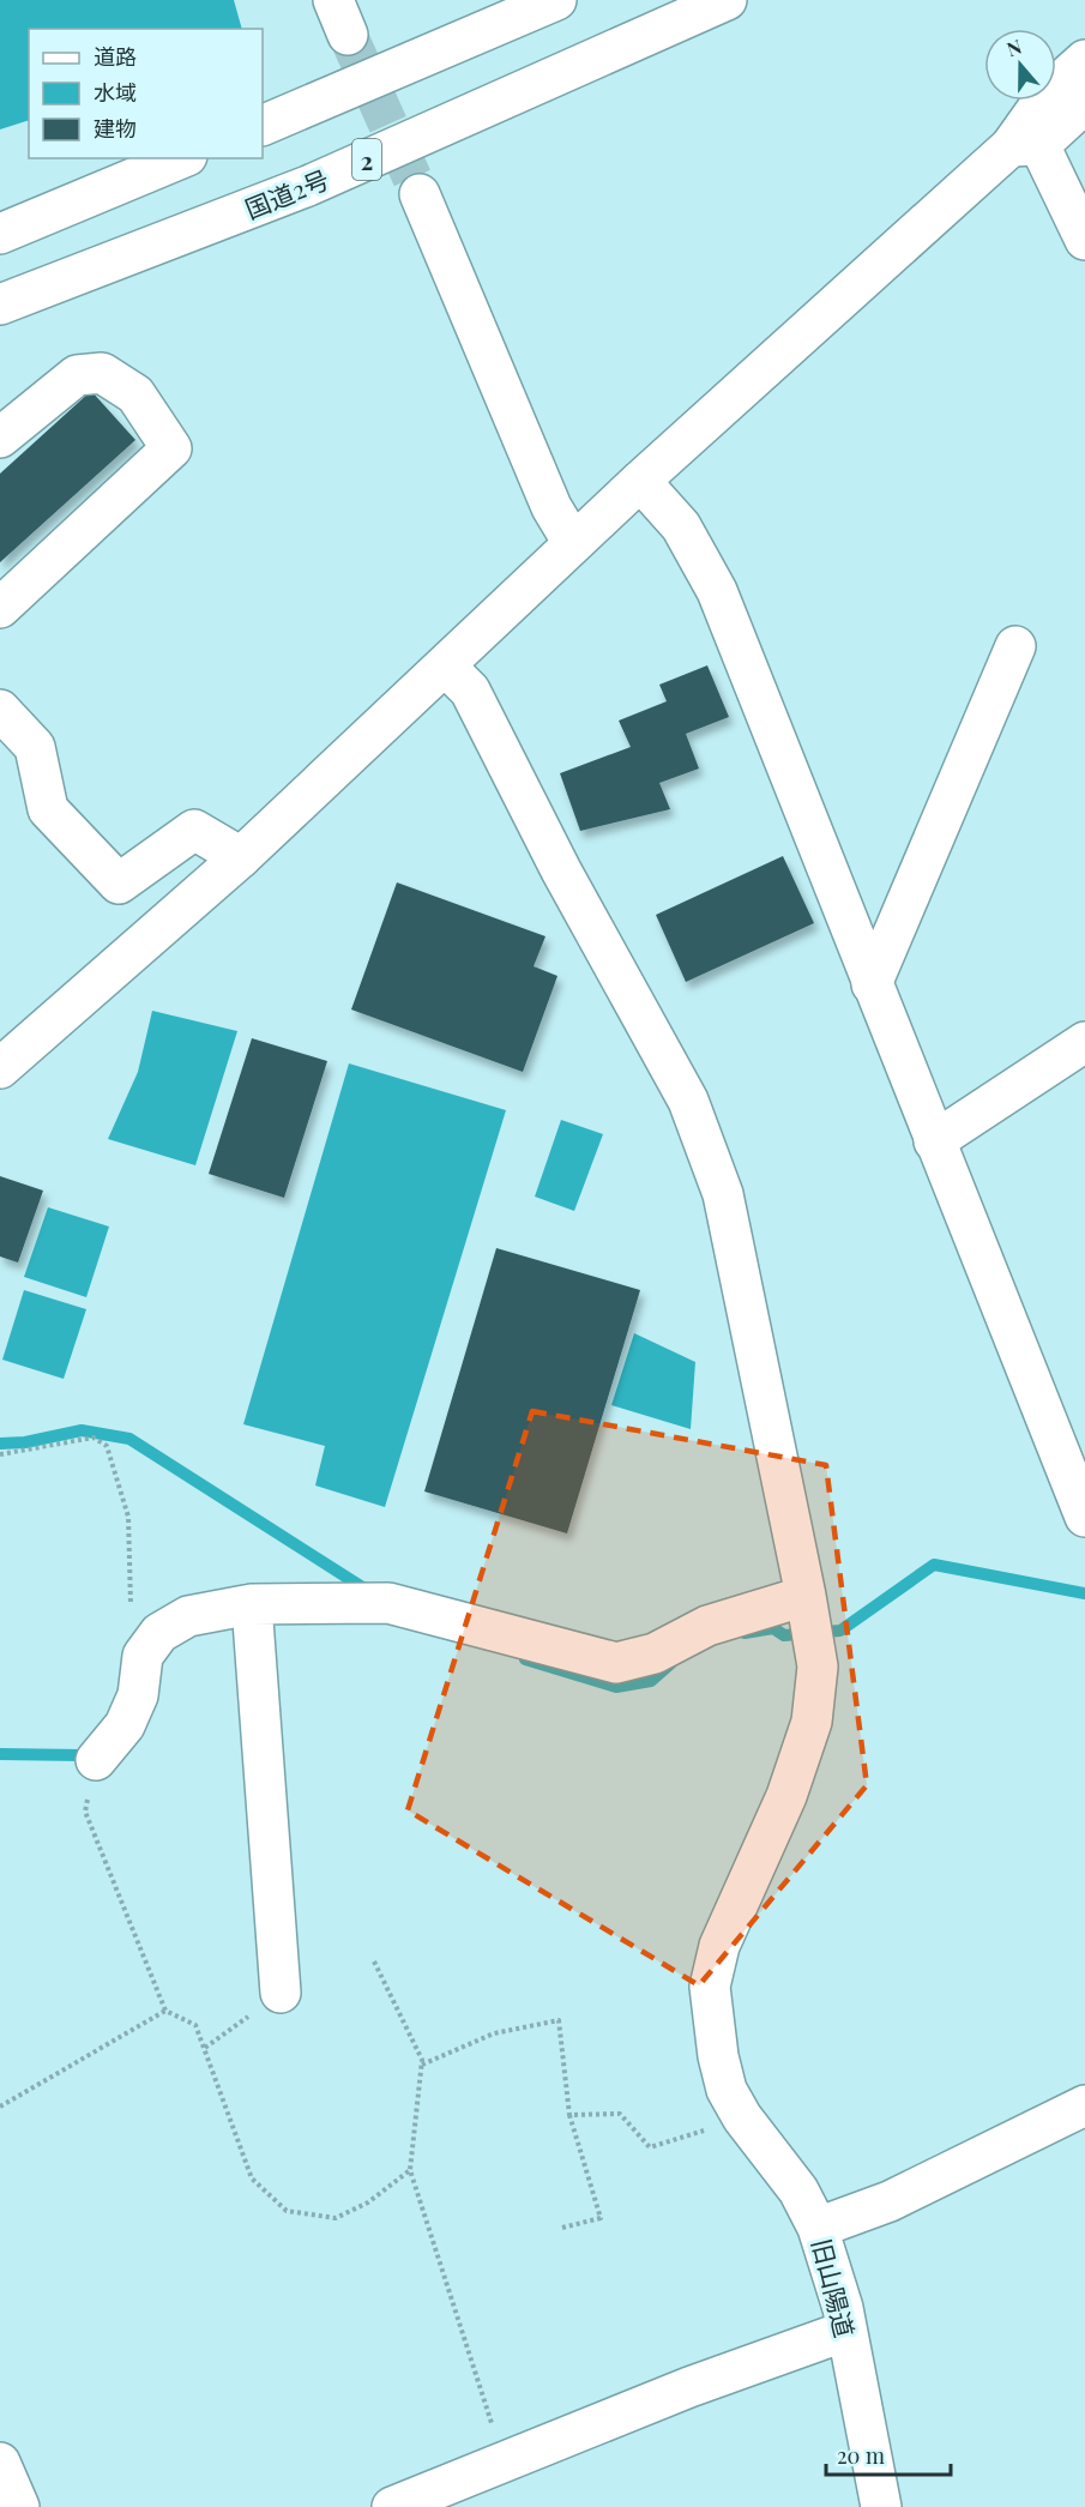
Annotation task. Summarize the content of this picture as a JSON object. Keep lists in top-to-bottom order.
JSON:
{
  "streets": {
    "main road": ["2", "国道2号", "旧山陽道"]
  },
  "legend": ["道路", "水域", "建物"],
  "scale_bar": "20 m",
  "north": "top"
}
